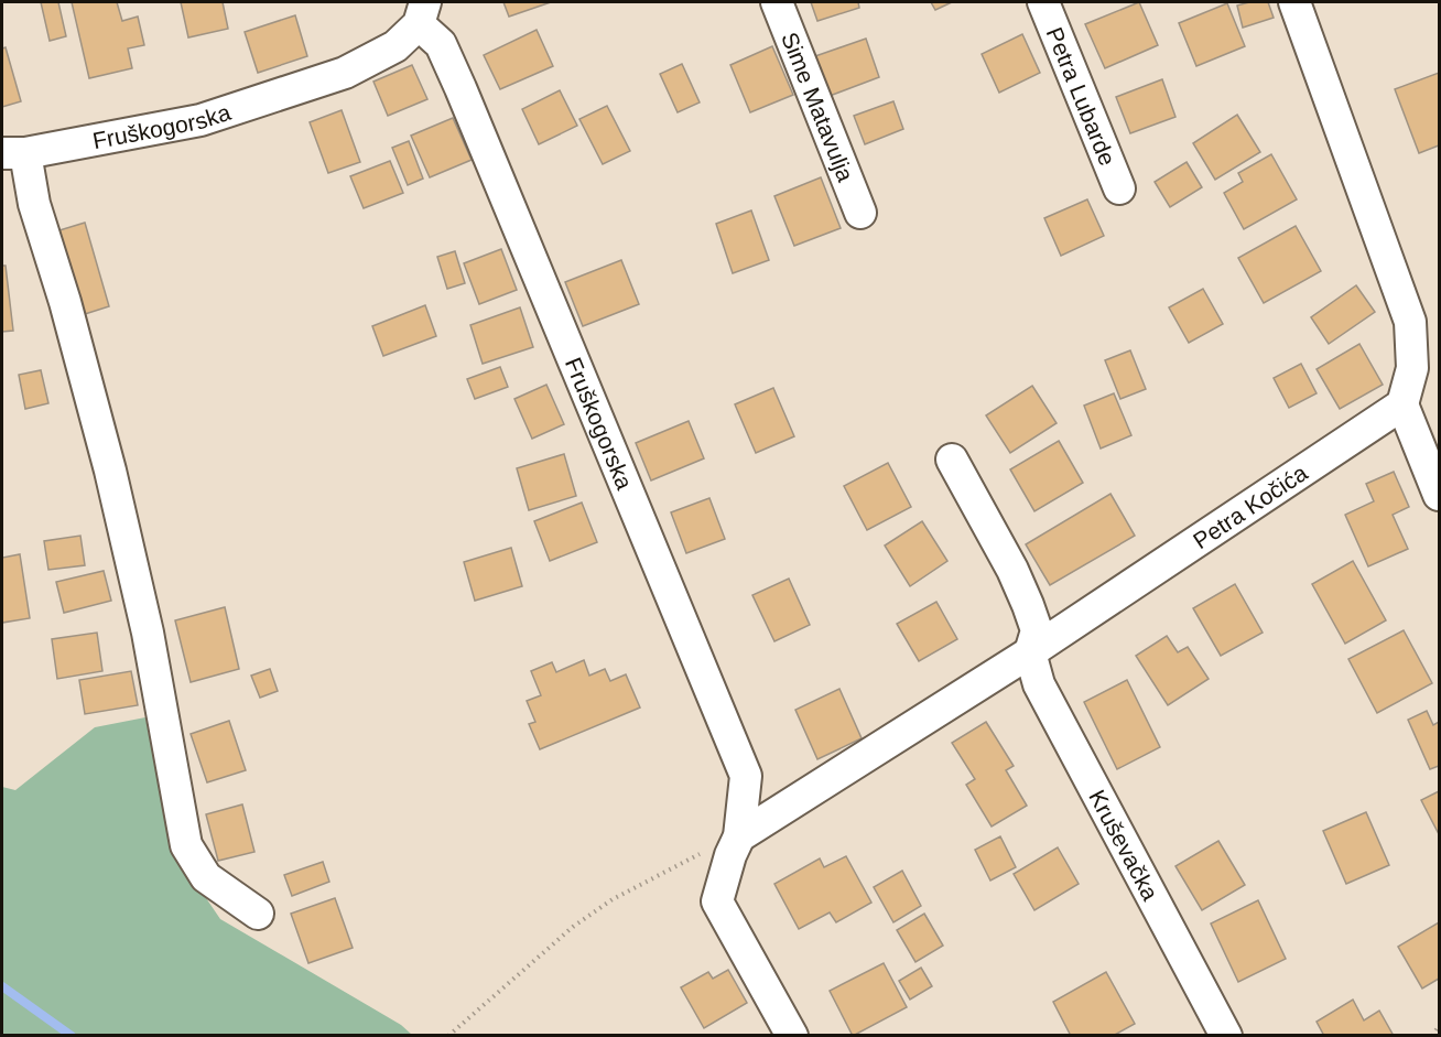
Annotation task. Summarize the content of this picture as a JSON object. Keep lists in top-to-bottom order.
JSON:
{
  "streets": {
    "street": [
      "Petra Lubarde",
      "Sime Matavulja",
      "Fruškogorska",
      "Petra Kočića",
      "Kruševačka"
    ]
  },
  "crossings": [
    ["Fruškogorska", "Petra Kočića"],
    ["Petra Kočića", "Kruševačka"]
  ]
}
